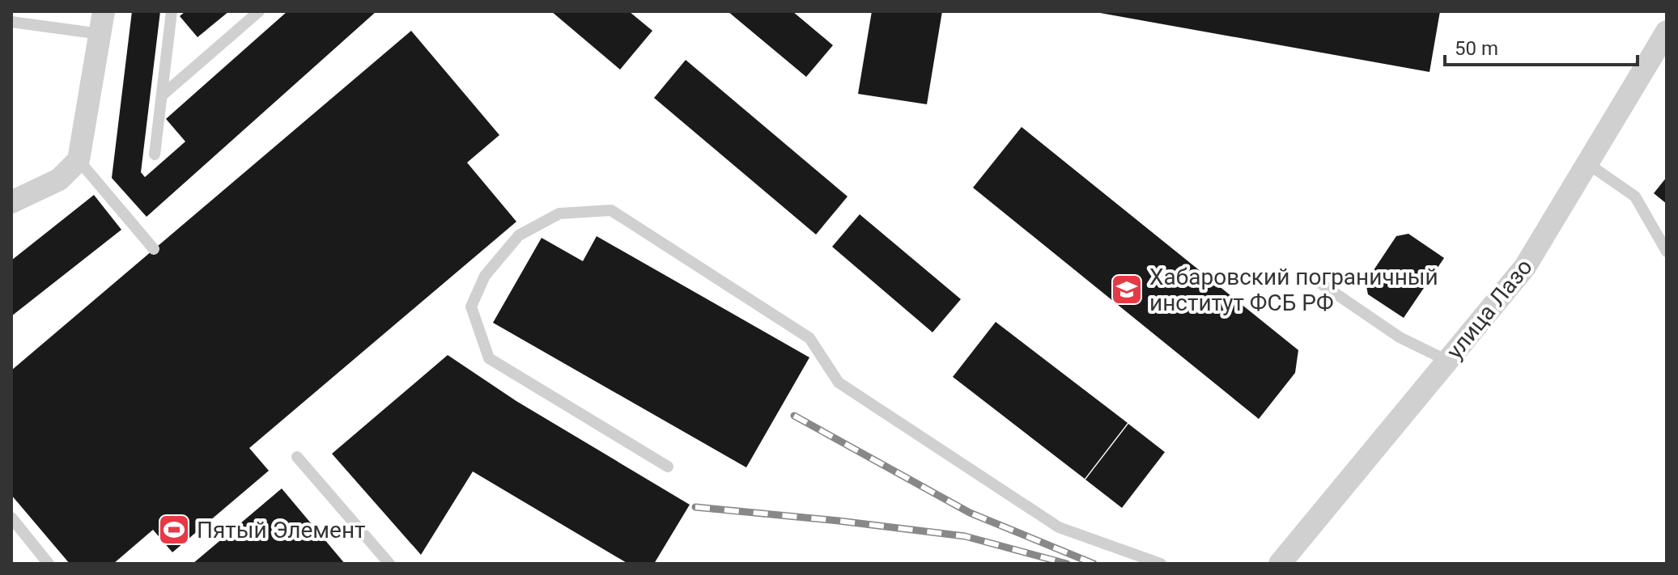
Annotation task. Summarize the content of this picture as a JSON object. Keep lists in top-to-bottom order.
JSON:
{
  "streets": {
    "street": ["улица Лазо"]
  },
  "places": {
    "school or university": ["Хабаровский пограничный институт ФСБ РФ"],
    "sports": ["Пятый Элемент"]
  },
  "scale_bar": "50 m"
}
